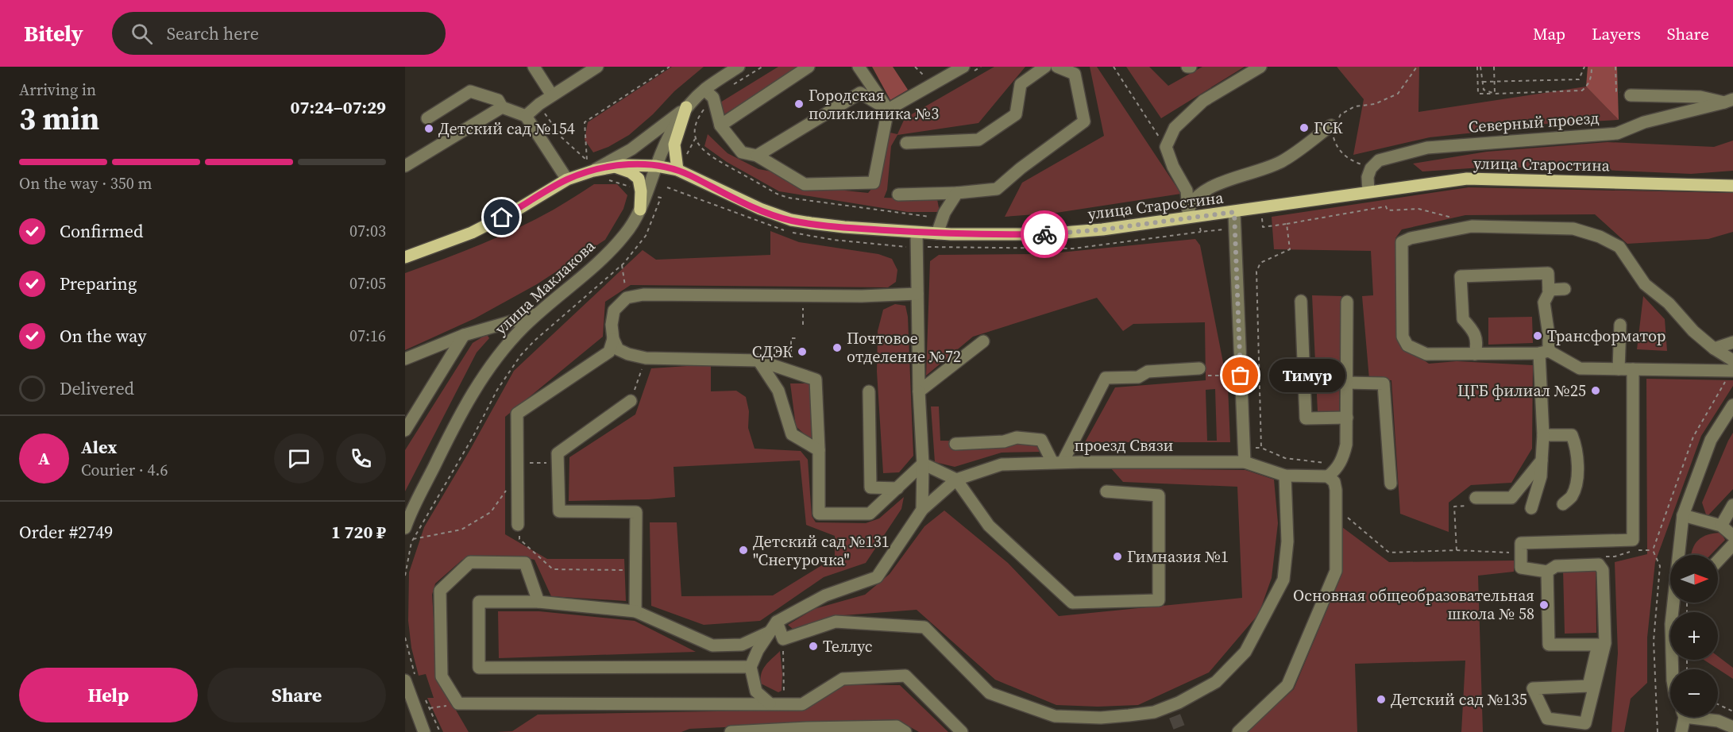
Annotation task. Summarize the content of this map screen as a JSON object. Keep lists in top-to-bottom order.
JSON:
{
  "streets": {
    "main road": ["улица Старостина"],
    "street": ["Северный проезд", "улица Маклакова", "проезд Связи"]
  },
  "crossings": [
    ["улица Старостина", "улица Маклакова"]
  ],
  "places": [
    "Городская поликлиника №3",
    "ГСК",
    "Детский сад №154",
    "Трансформатор",
    "Почтовое отделение №72",
    "СДЭК",
    "Тимур",
    "ЦГБ филиал №25",
    "Детский сад №131 \"Снегурочка\"",
    "Гимназия №1",
    "Основная общеобразовательная школа № 58",
    "Теллус",
    "Детский сад №135"
  ],
  "north": "right",
  "page": {
    "header": "Bitely",
    "search": "Search here",
    "nav": ["Map", "Layers", "Share"],
    "heading": ["3 min", "Arriving in", "07:24–07:29"],
    "panel": [
      "Alex",
      "Courier · 4.6",
      "Order #2749",
      "1 720 ₽"
    ],
    "bar": "On the way · 350 m",
    "list": [
      ["Confirmed", "07:03"],
      ["Preparing", "07:05"],
      ["On the way", "07:16"],
      "Delivered"
    ],
    "bubble": "Тимур",
    "round": "A",
    "map_buttons": ["+", "−"],
    "buttons": ["Help", "Share"]
  }
}
